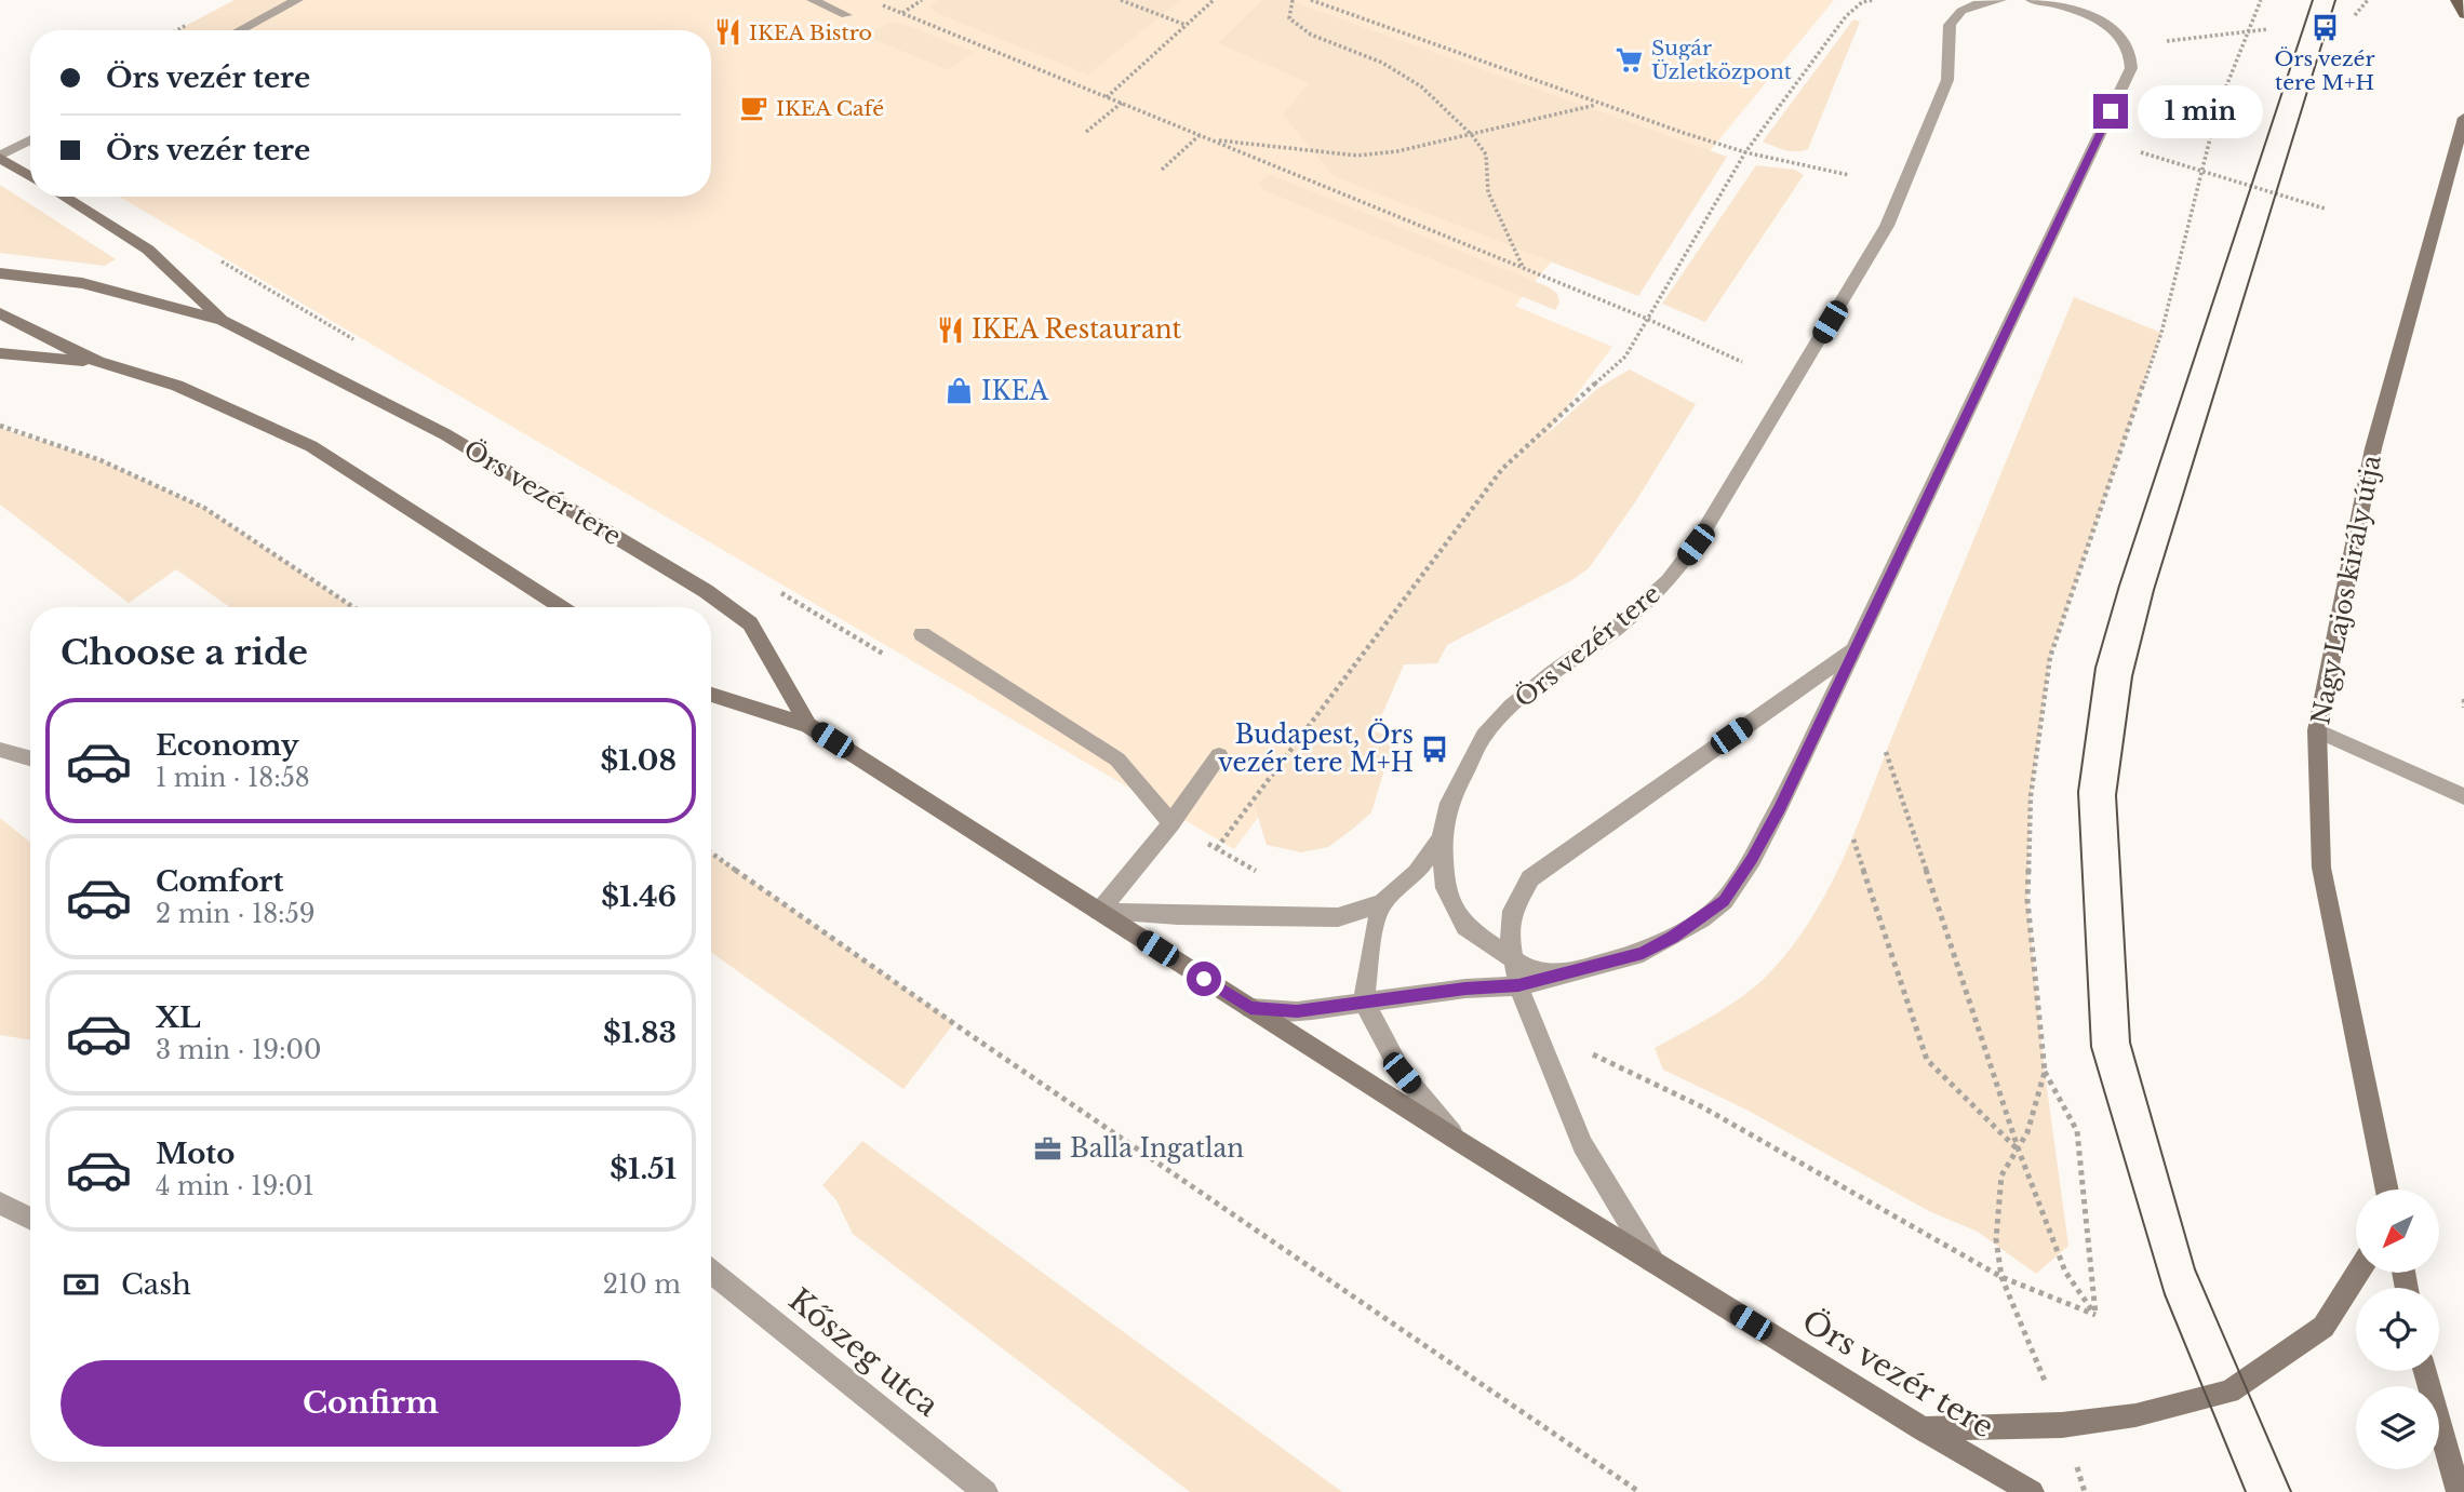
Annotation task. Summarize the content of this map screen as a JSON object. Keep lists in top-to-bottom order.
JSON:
{
  "streets": {
    "main road": ["Örs vezér tere", "Nagy Lajos király útja"],
    "street": ["Kőszeg utca"]
  },
  "places": {
    "bus stop": ["Örs vezér tere M+H", "Budapest, Örs vezér tere M+H"],
    "restaurant": ["IKEA Bistro", "IKEA Restaurant"],
    "supermarket": ["Sugár Üzletközpont"],
    "cafe": ["IKEA Café"],
    "shop": ["IKEA"],
    "office": ["Balla Ingatlan"]
  },
  "north": "bottom left",
  "page": {
    "banner": ["Örs vezér tere", "Örs vezér tere"],
    "bubble": "1 min",
    "heading": "Choose a ride",
    "list": [
      {
        "name": "Economy",
        "note": "1 min · 18:58",
        "value": "$1.08"
      },
      {
        "name": "Comfort",
        "note": "2 min · 18:59",
        "value": "$1.46"
      },
      {
        "name": "XL",
        "note": "3 min · 19:00",
        "value": "$1.83"
      },
      {
        "name": "Moto",
        "note": "4 min · 19:01",
        "value": "$1.51"
      }
    ],
    "pay": ["Cash", "210 m"],
    "buttons": "Confirm"
  }
}
